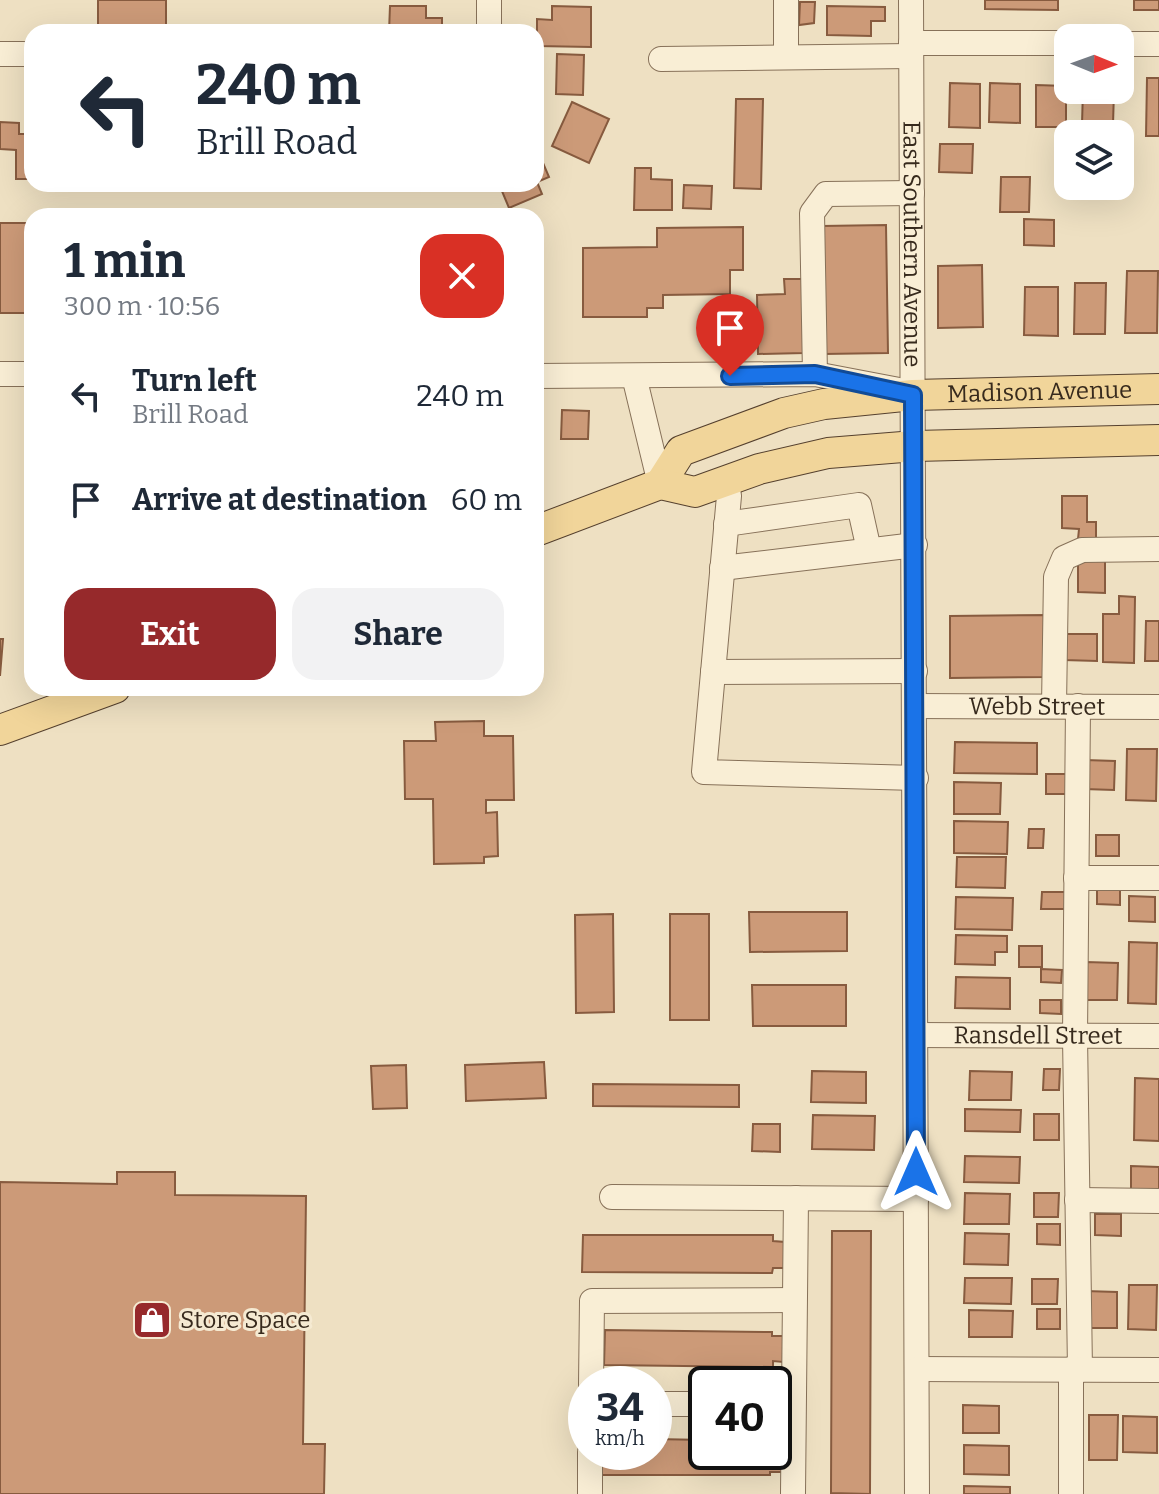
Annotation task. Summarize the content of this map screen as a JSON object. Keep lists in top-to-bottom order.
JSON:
{
  "streets": {
    "main road": ["Madison Avenue"],
    "street": ["East Southern Avenue", "Webb Street", "Ransdell Street"]
  },
  "crossings": [
    ["East Southern Avenue", "Madison Avenue"],
    ["East Southern Avenue", "Webb Street"],
    ["East Southern Avenue", "Ransdell Street"]
  ],
  "places": {
    "shop": ["Store Space"]
  },
  "north": "right",
  "page": {
    "turn": ["240 m", "Brill Road"],
    "heading": ["1 min", "300 m · 10:56"],
    "list": [
      {
        "name": "Turn left",
        "note": "Brill Road",
        "value": "240 m"
      },
      {
        "name": "Arrive at destination",
        "value": "60 m"
      }
    ],
    "buttons": ["Exit", "Share"],
    "speed": "34 km/h",
    "limit": "40"
  }
}
